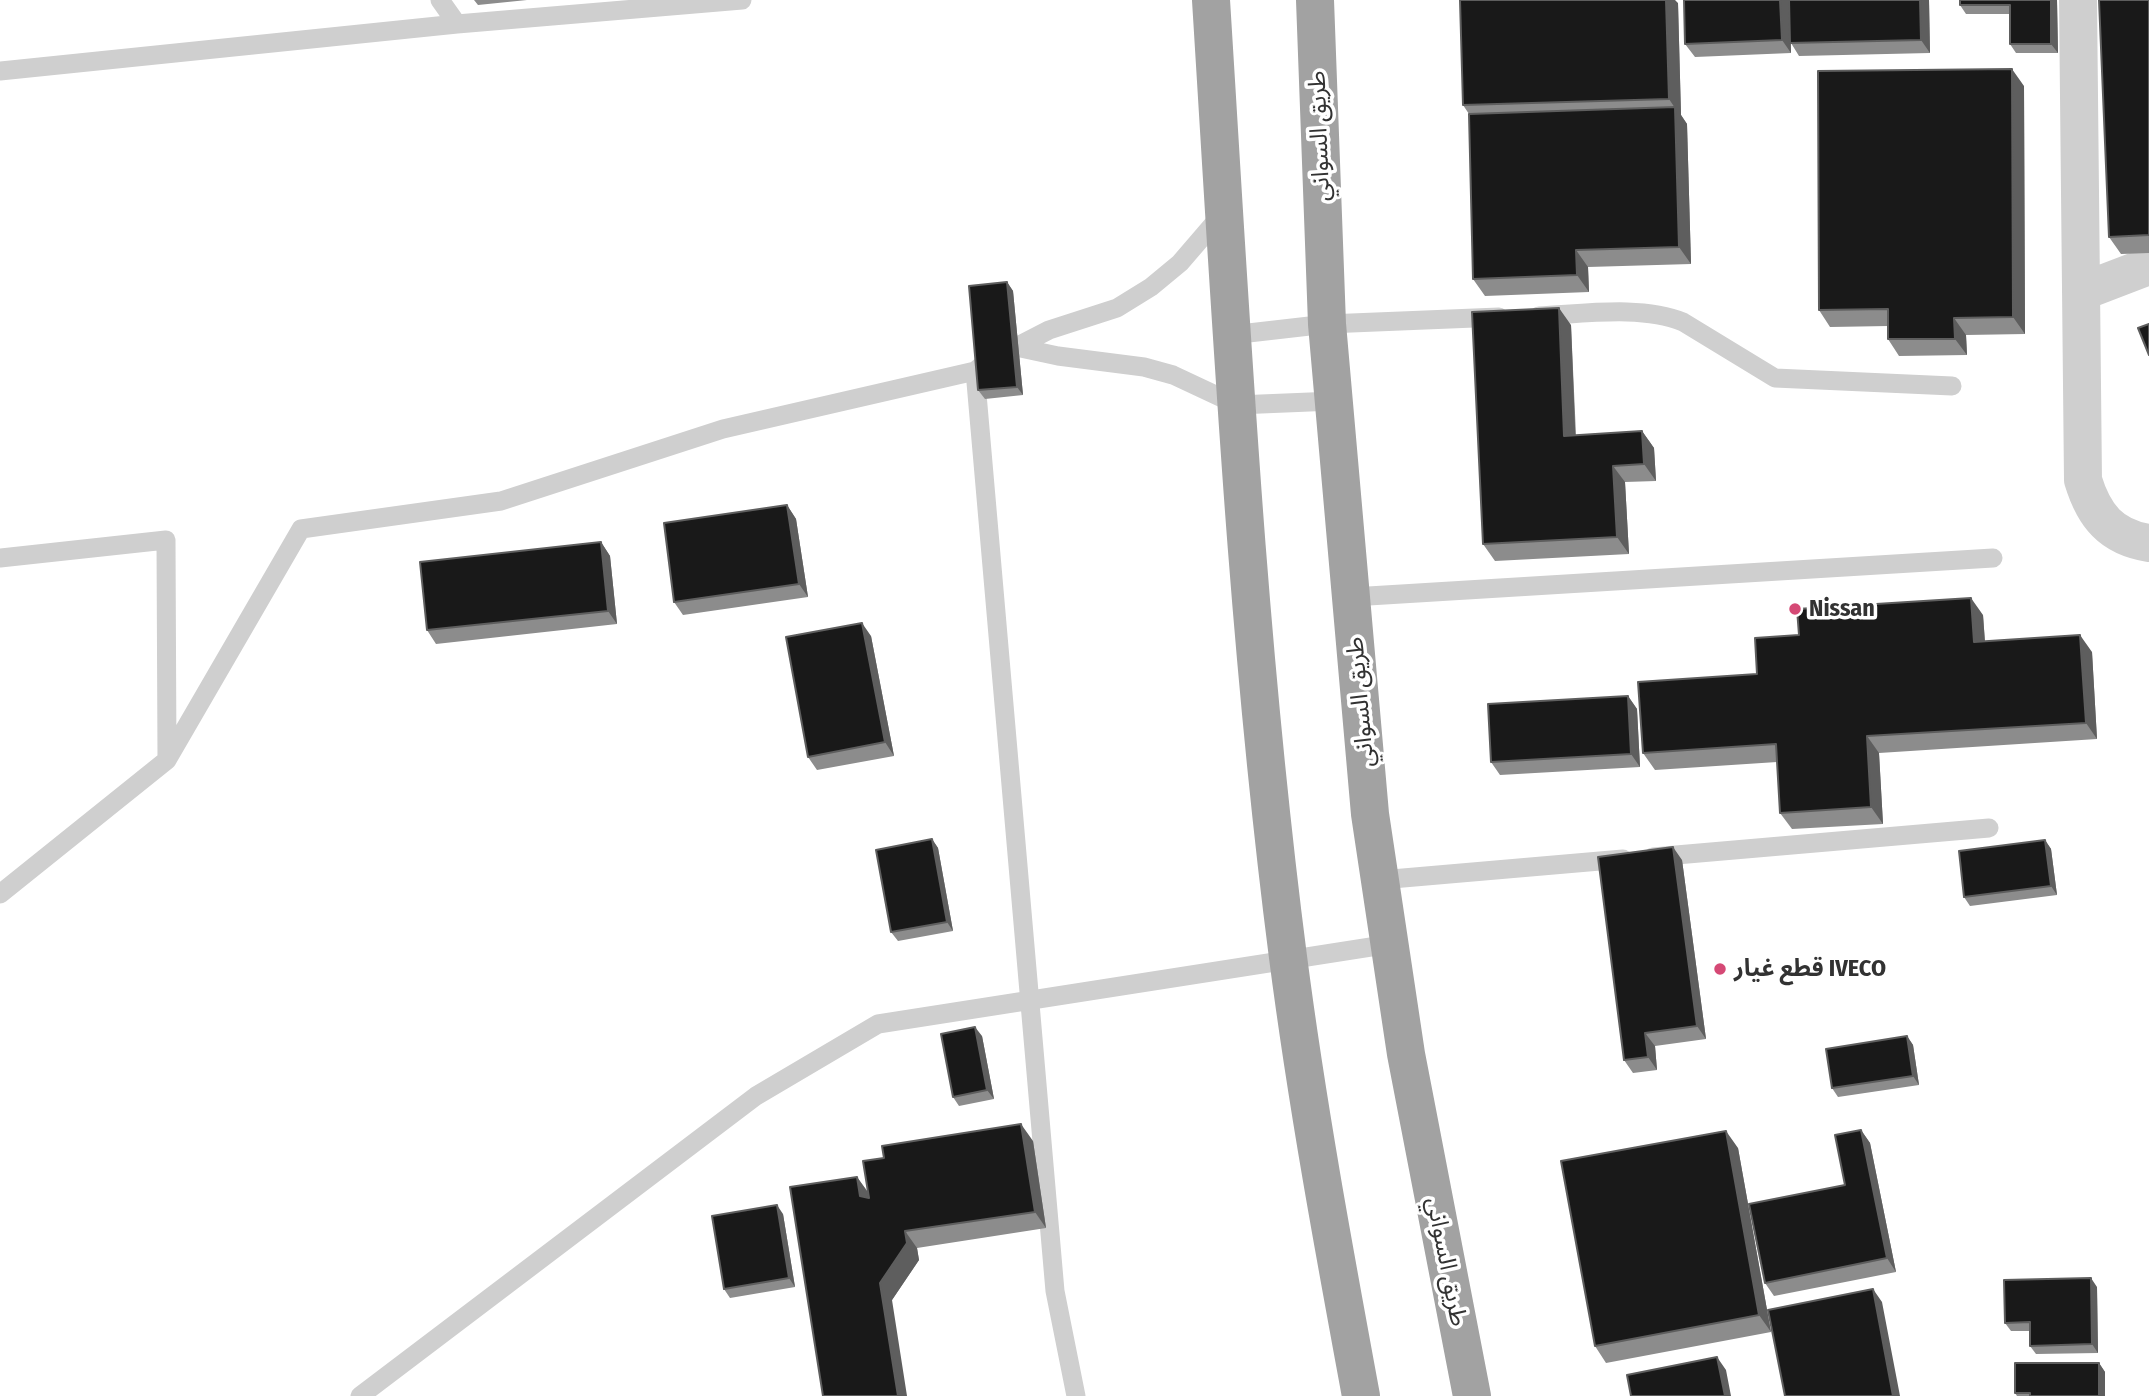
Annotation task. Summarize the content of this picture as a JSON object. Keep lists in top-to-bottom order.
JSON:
{
  "streets": {
    "highway": ["طريق السواني"]
  },
  "places": ["Nissan", "قطع غيار IVECO"]
}
